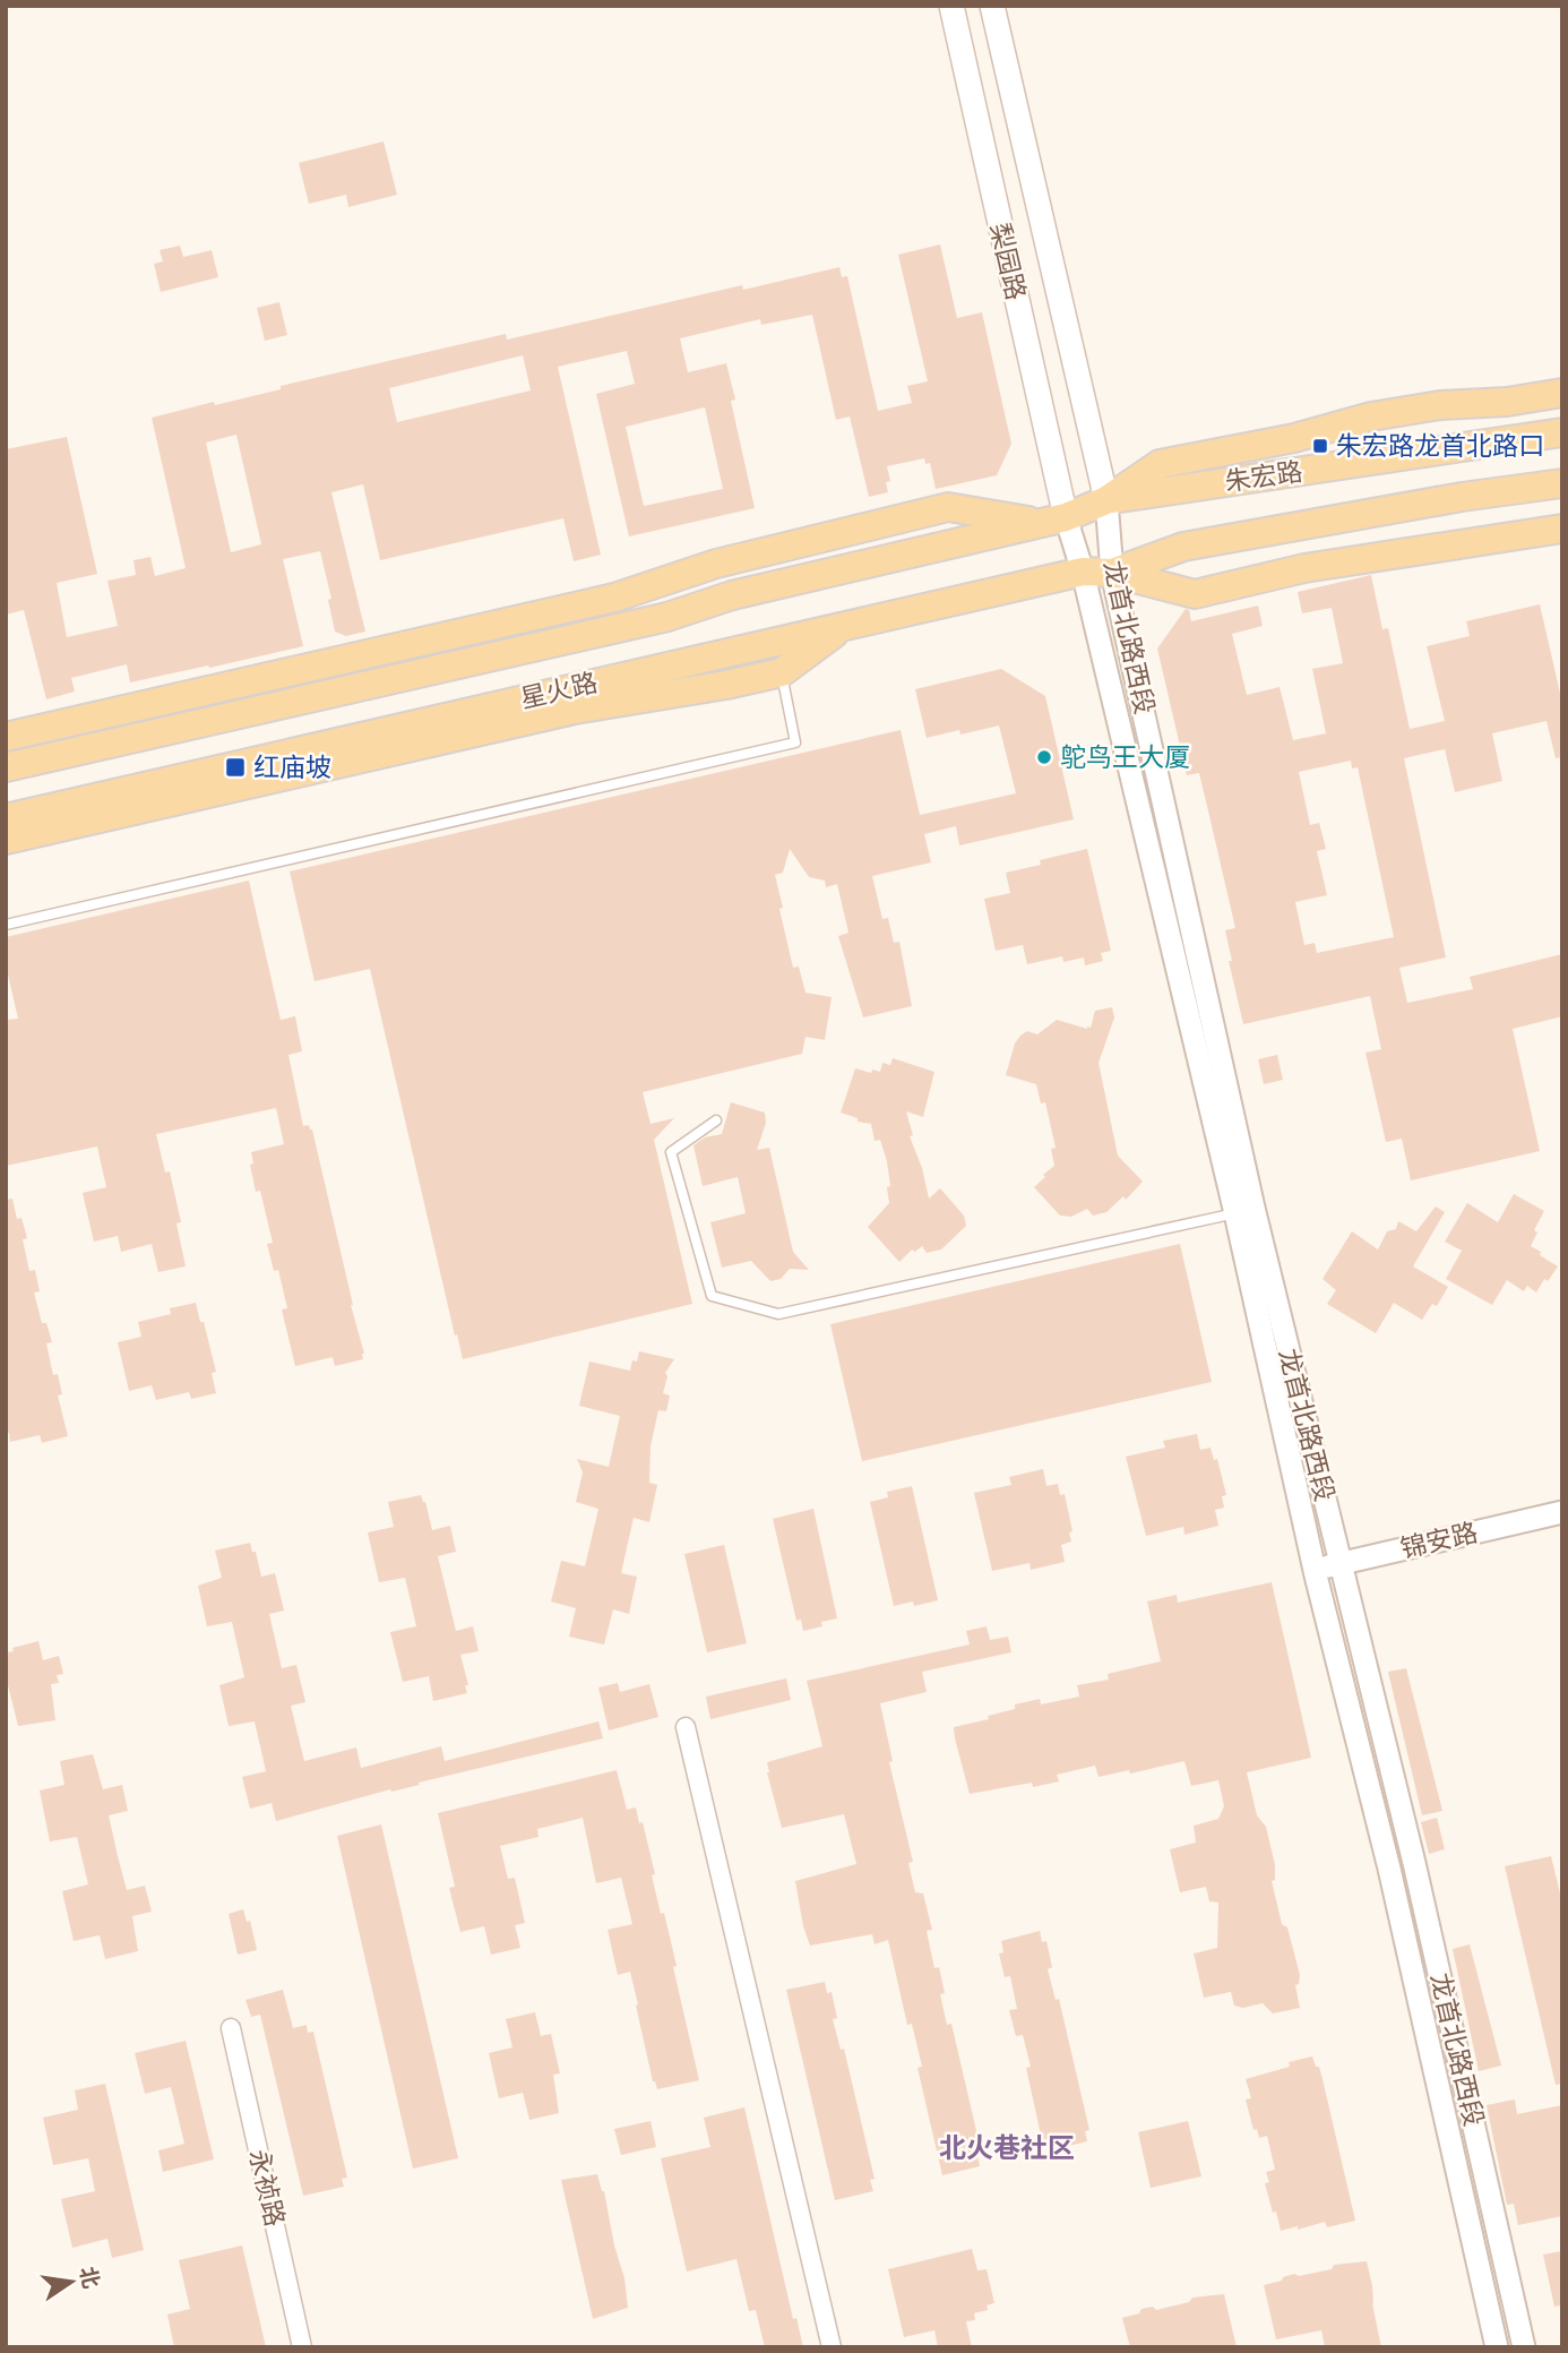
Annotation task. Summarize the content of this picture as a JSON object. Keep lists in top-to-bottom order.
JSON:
{
  "streets": {
    "main road": ["梨园路", "朱宏路", "星火路"],
    "street": ["龙首北路西段", "锦安路", "永祯路"]
  },
  "crossings": [
    ["梨园路", "朱宏路"],
    ["梨园路", "龙首北路西段"],
    ["梨园路", "星火路"],
    ["朱宏路", "龙首北路西段"],
    ["朱宏路", "星火路"],
    ["龙首北路西段", "星火路"],
    ["龙首北路西段", "锦安路"]
  ],
  "districts": ["北火巷社区"],
  "places": {
    "transit": ["朱宏路龙首北路口", "红庙坡"],
    "other": ["鸵鸟王大厦"]
  },
  "north": "right"
}
